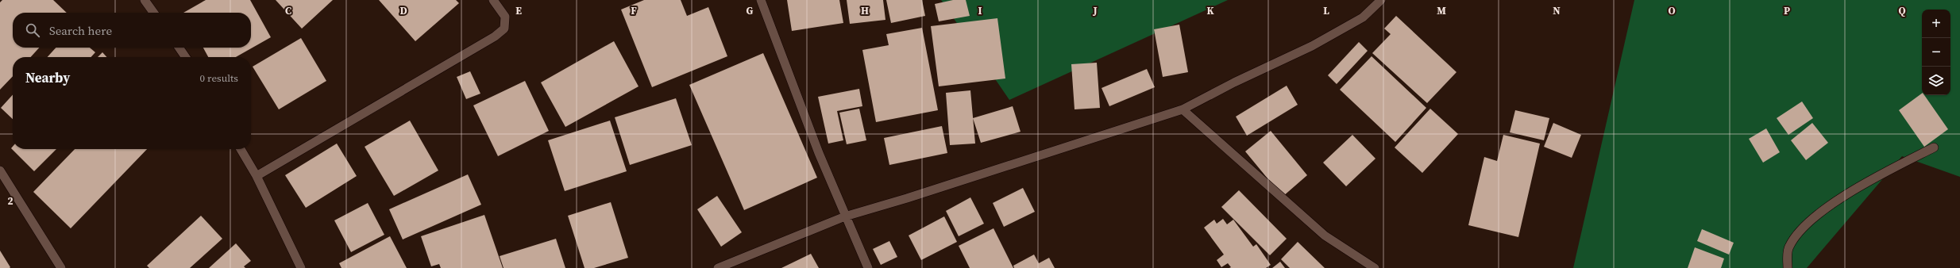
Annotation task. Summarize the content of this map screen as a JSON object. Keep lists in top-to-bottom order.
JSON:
{
  "page": {
    "map_buttons": ["+", "−"],
    "search": "Search here",
    "heading": ["Nearby", "0 results"]
  },
  "grid": {
    "columns": [
      "C",
      "D",
      "E",
      "F",
      "G",
      "H",
      "I",
      "J",
      "K",
      "L",
      "M",
      "N",
      "O",
      "P",
      "Q"
    ],
    "rows": ["2"]
  }
}
